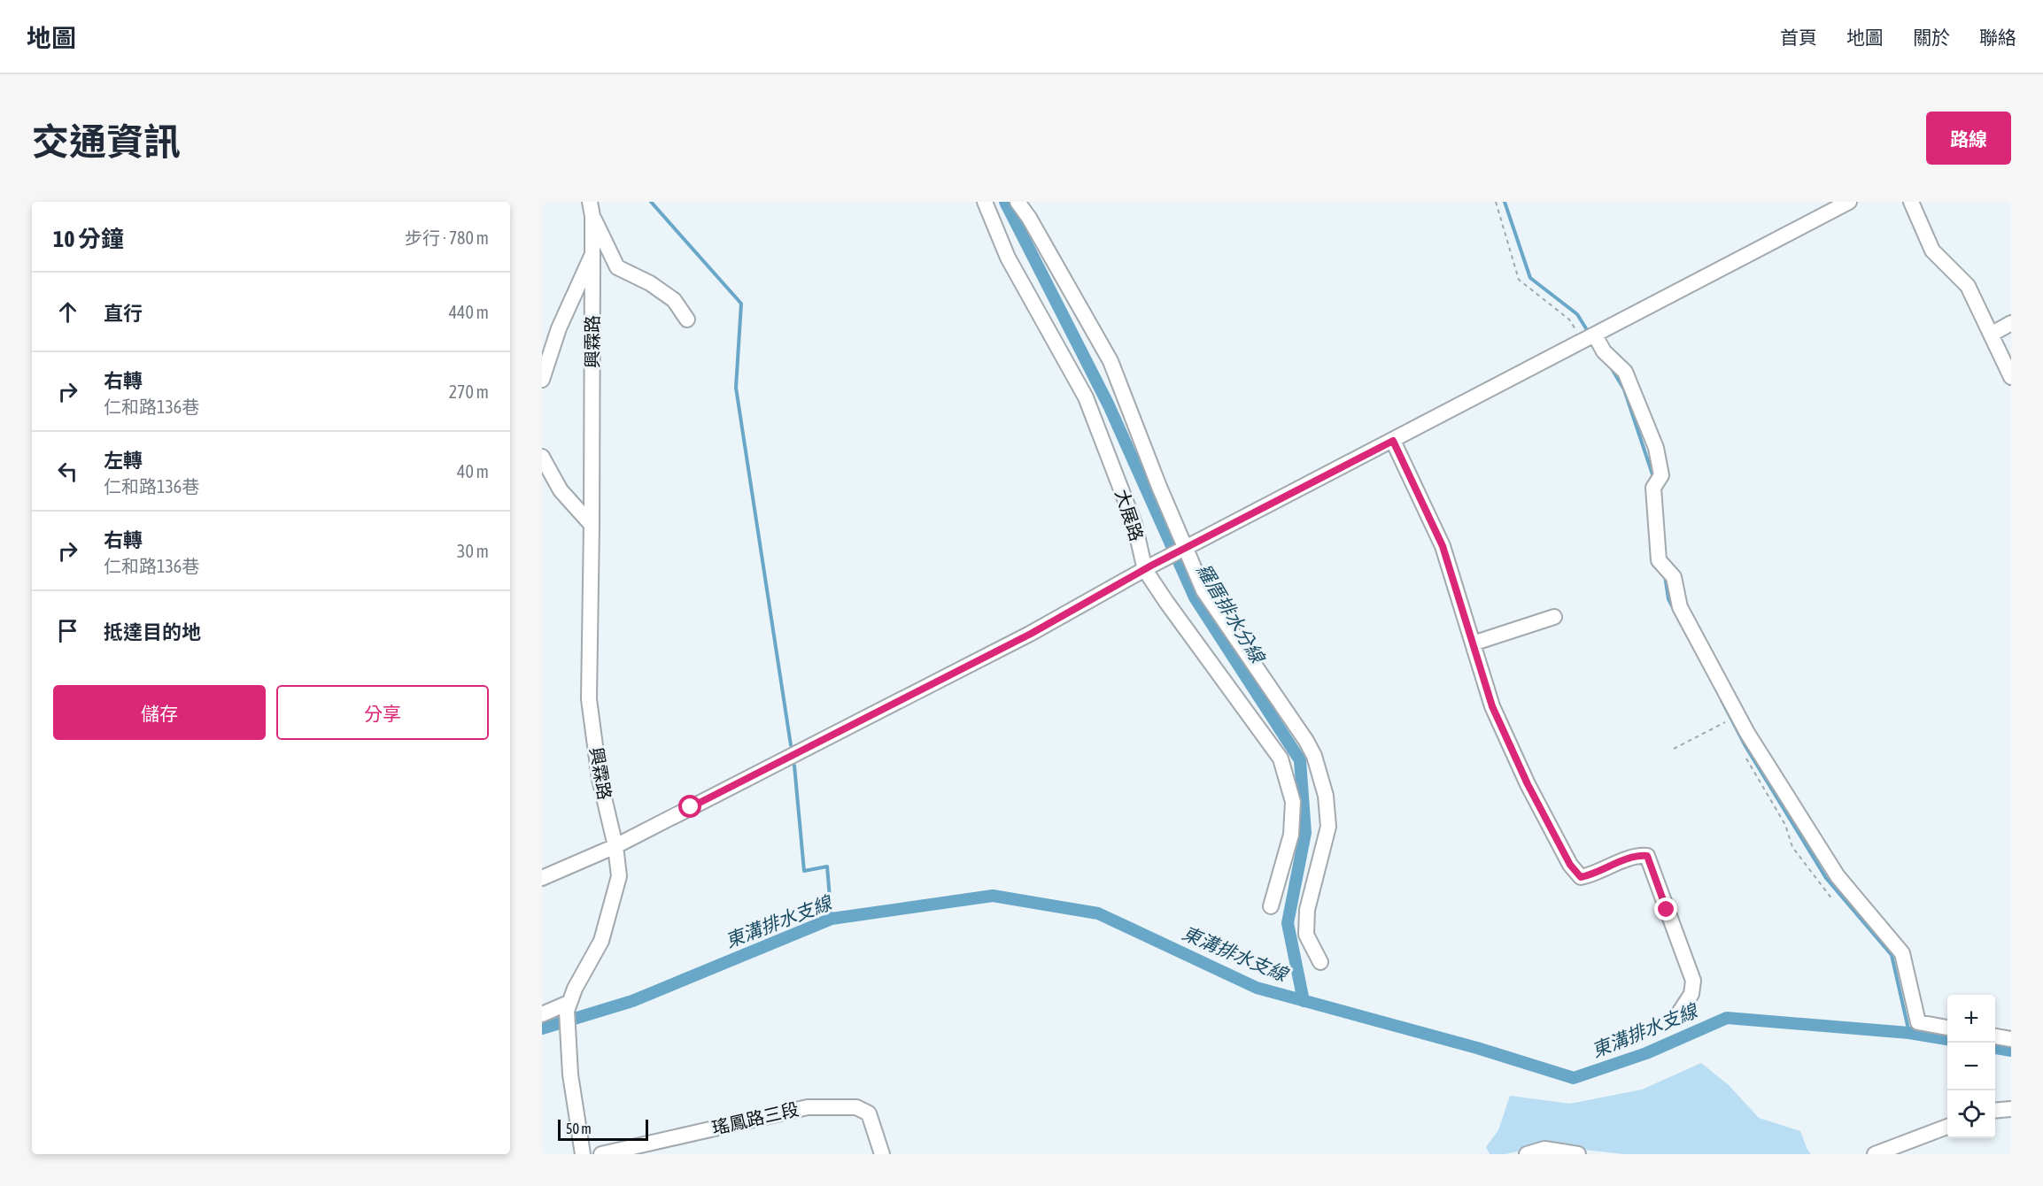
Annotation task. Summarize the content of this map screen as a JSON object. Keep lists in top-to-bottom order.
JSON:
{
  "streets": {
    "street": ["興霖路", "大展路", "瑤鳳路三段"]
  },
  "water": ["羅厝排水分線", "東溝排水支線"],
  "scale_bar": "50 m",
  "page": {
    "header": "地圖",
    "nav": [
      "首頁",
      "地圖",
      "關於",
      "聯絡"
    ],
    "title": "交通資訊",
    "buttons": [
      "路線",
      ["儲存", "分享"]
    ],
    "heading": ["10 分鐘", "步行 · 780 m"],
    "list": [
      ["直行", "440 m"],
      ["右轉", "仁和路136巷", "270 m"],
      ["左轉", "仁和路136巷", "40 m"],
      ["右轉", "仁和路136巷", "30 m"],
      "抵達目的地"
    ],
    "map_buttons": ["+", "−"],
    "scale": "50 m"
  }
}
